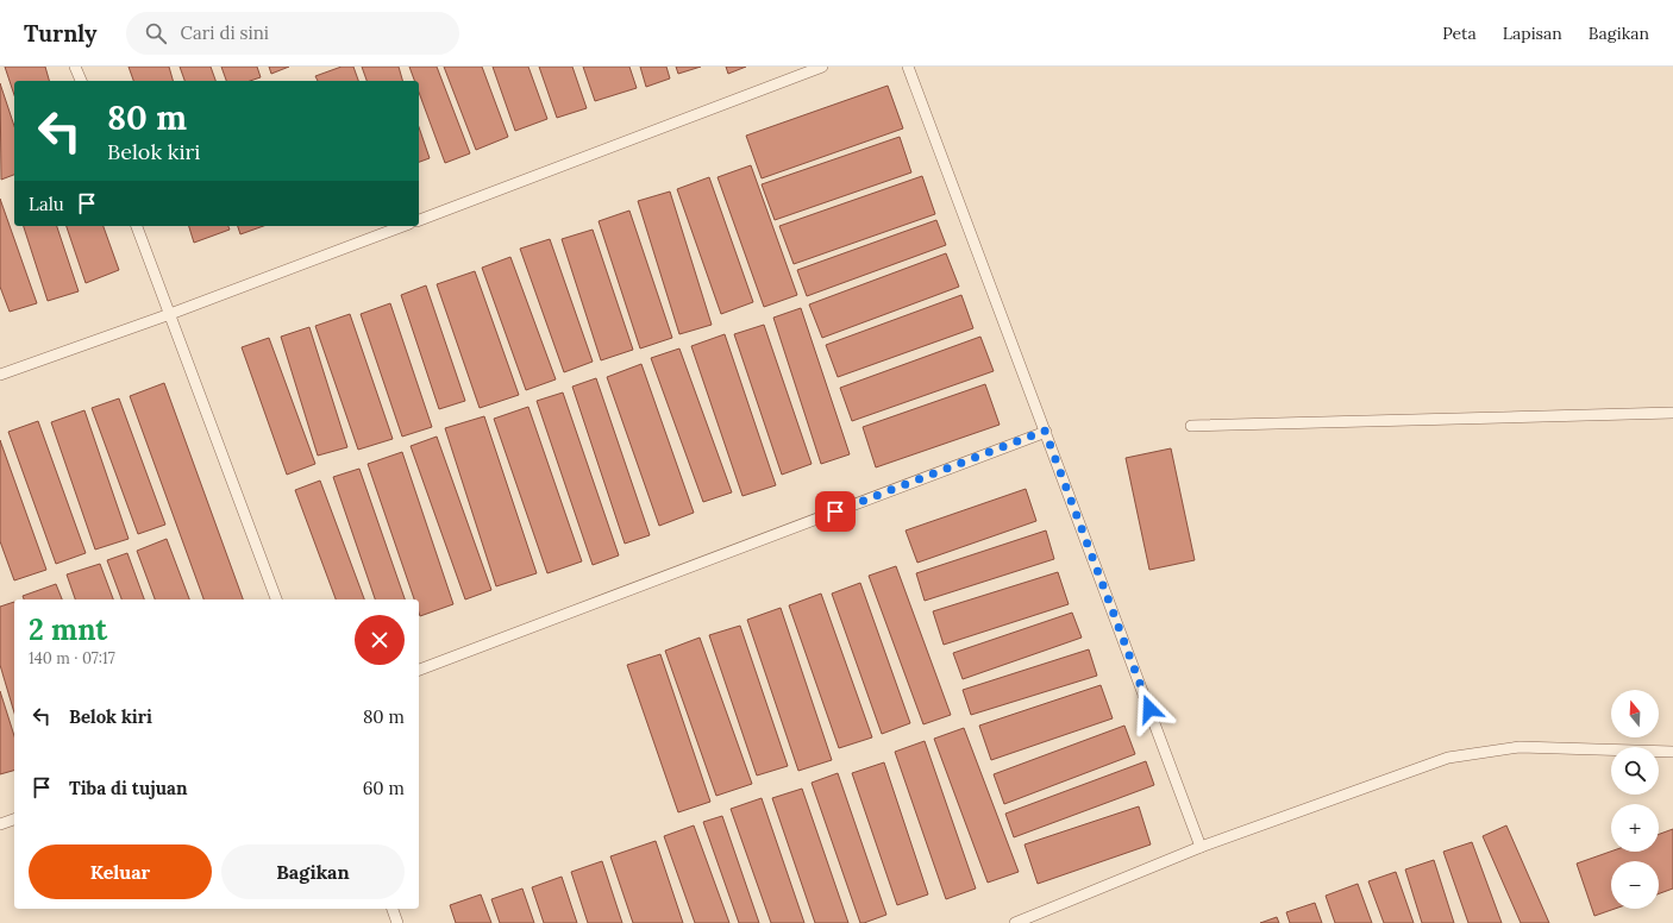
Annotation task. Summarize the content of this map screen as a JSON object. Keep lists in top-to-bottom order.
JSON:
{
  "north": "top",
  "page": {
    "header": "Turnly",
    "search": "Cari di sini",
    "nav": ["Peta", "Lapisan", "Bagikan"],
    "turn": ["80 m", "Belok kiri"],
    "then": "Lalu",
    "heading": ["2 mnt", "140 m · 07:17"],
    "list": [
      {
        "name": "Belok kiri",
        "value": "80 m"
      },
      {
        "name": "Tiba di tujuan",
        "value": "60 m"
      }
    ],
    "map_buttons": ["+", "−"],
    "buttons": ["Keluar", "Bagikan"]
  }
}
